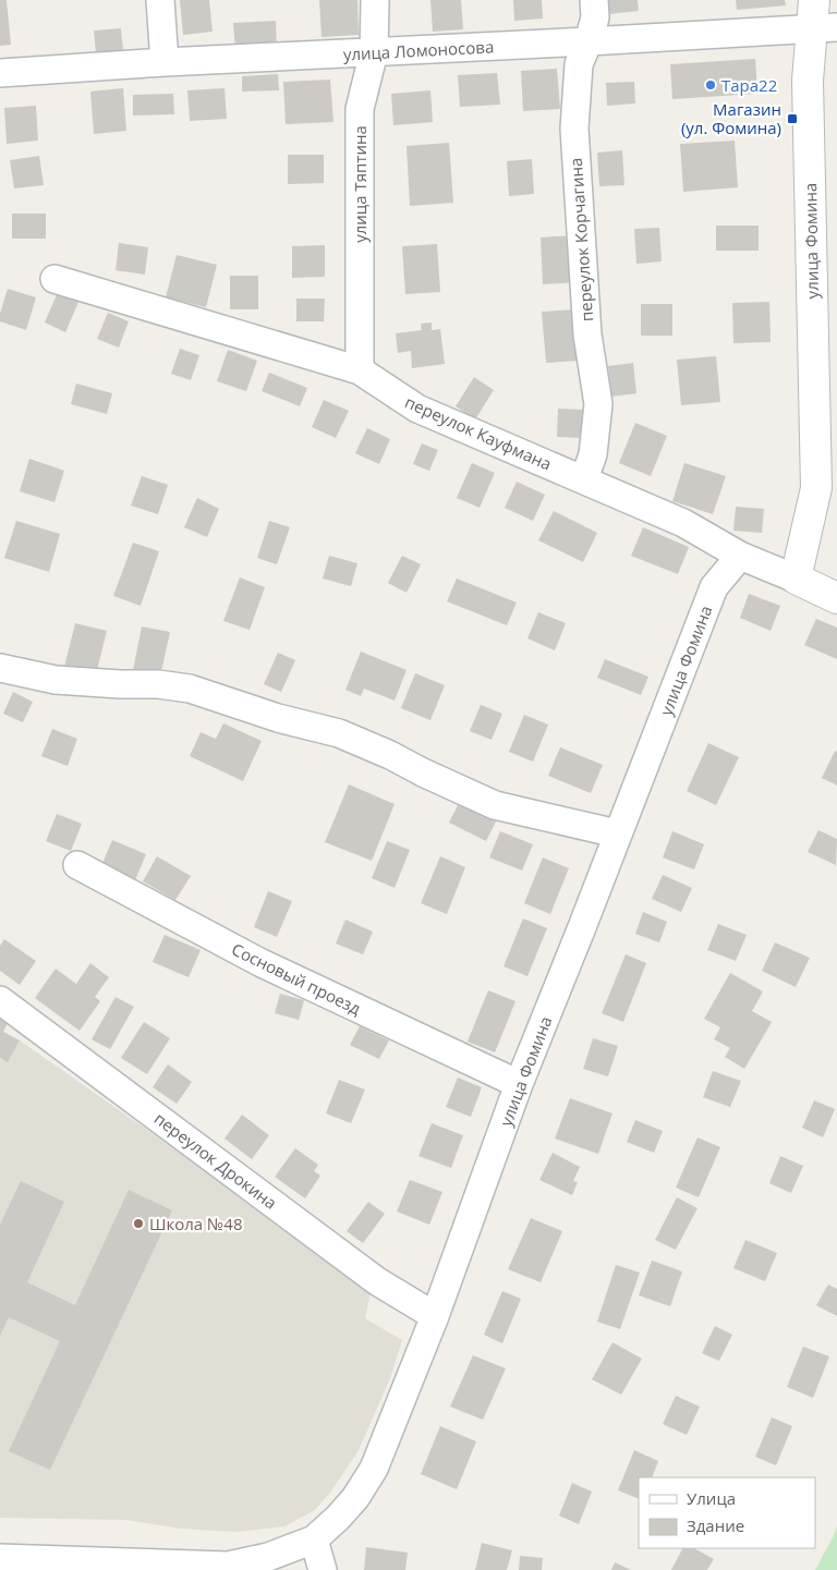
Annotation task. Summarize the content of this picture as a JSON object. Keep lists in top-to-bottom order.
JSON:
{
  "streets": {
    "street": [
      "улица Ломоносова",
      "улица Тяптина",
      "переулок Корчагина",
      "улица Фомина",
      "переулок Кауфмана",
      "Сосновый проезд",
      "переулок Дрокина"
    ]
  },
  "crossings": [
    ["улица Ломоносова", "улица Тяптина"],
    ["улица Ломоносова", "переулок Корчагина"],
    ["улица Ломоносова", "улица Фомина"],
    ["улица Тяптина", "переулок Кауфмана"],
    ["переулок Корчагина", "переулок Кауфмана"],
    ["улица Фомина", "переулок Кауфмана"],
    ["улица Фомина", "Сосновый проезд"],
    ["улица Фомина", "переулок Дрокина"]
  ],
  "places": {
    "other": ["Тара22", "Школа №48"],
    "transit": ["Магазин (ул. Фомина)"]
  },
  "legend": ["Улица", "Здание"]
}
